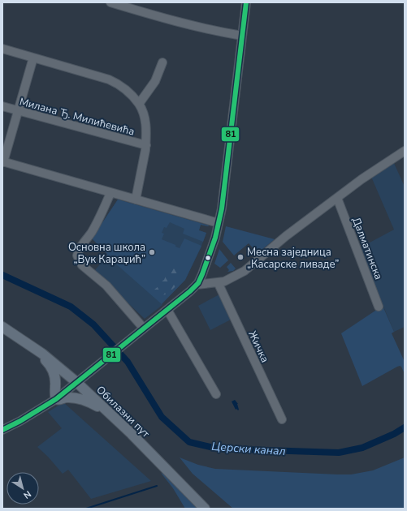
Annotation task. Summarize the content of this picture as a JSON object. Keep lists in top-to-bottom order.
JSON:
{
  "streets": {
    "main road": ["Обилазни пут"],
    "street": ["Милана Ђ. Милићевића", "Далматинска", "Жичка"]
  },
  "water": ["Церски канал"],
  "places": ["Основна школа „Вук Караџић”", "Месна заједница „Касарске ливаде”"],
  "lines": ["transit line 81"],
  "north": "bottom right"
}
